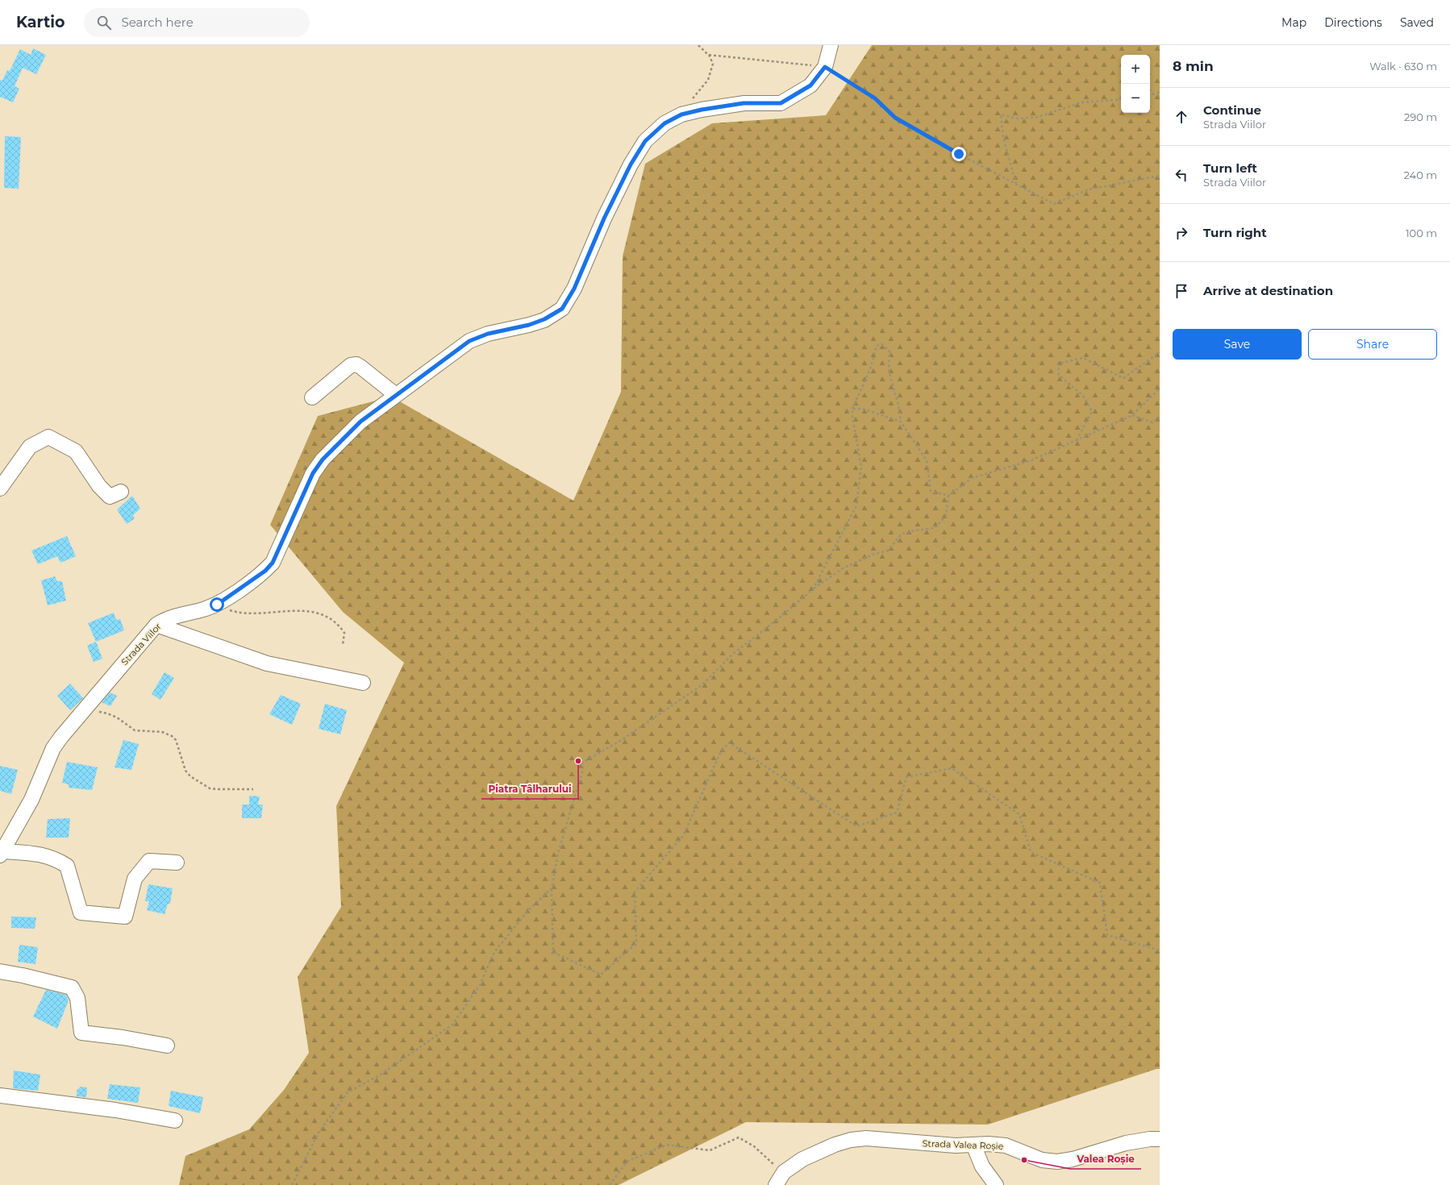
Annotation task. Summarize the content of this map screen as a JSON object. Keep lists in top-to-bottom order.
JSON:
{
  "streets": {
    "street": ["Strada Viilor", "Strada Valea Roșie"]
  },
  "places": ["Piatra Tâlharului", "Valea Roșie"],
  "page": {
    "header": "Kartio",
    "search": "Search here",
    "nav": ["Map", "Directions", "Saved"],
    "heading": ["8 min", "Walk · 630 m"],
    "map_buttons": ["+", "−"],
    "list": [
      ["Continue", "Strada Viilor", "290 m"],
      ["Turn left", "Strada Viilor", "240 m"],
      ["Turn right", "100 m"],
      "Arrive at destination"
    ],
    "buttons": ["Save", "Share"]
  }
}
